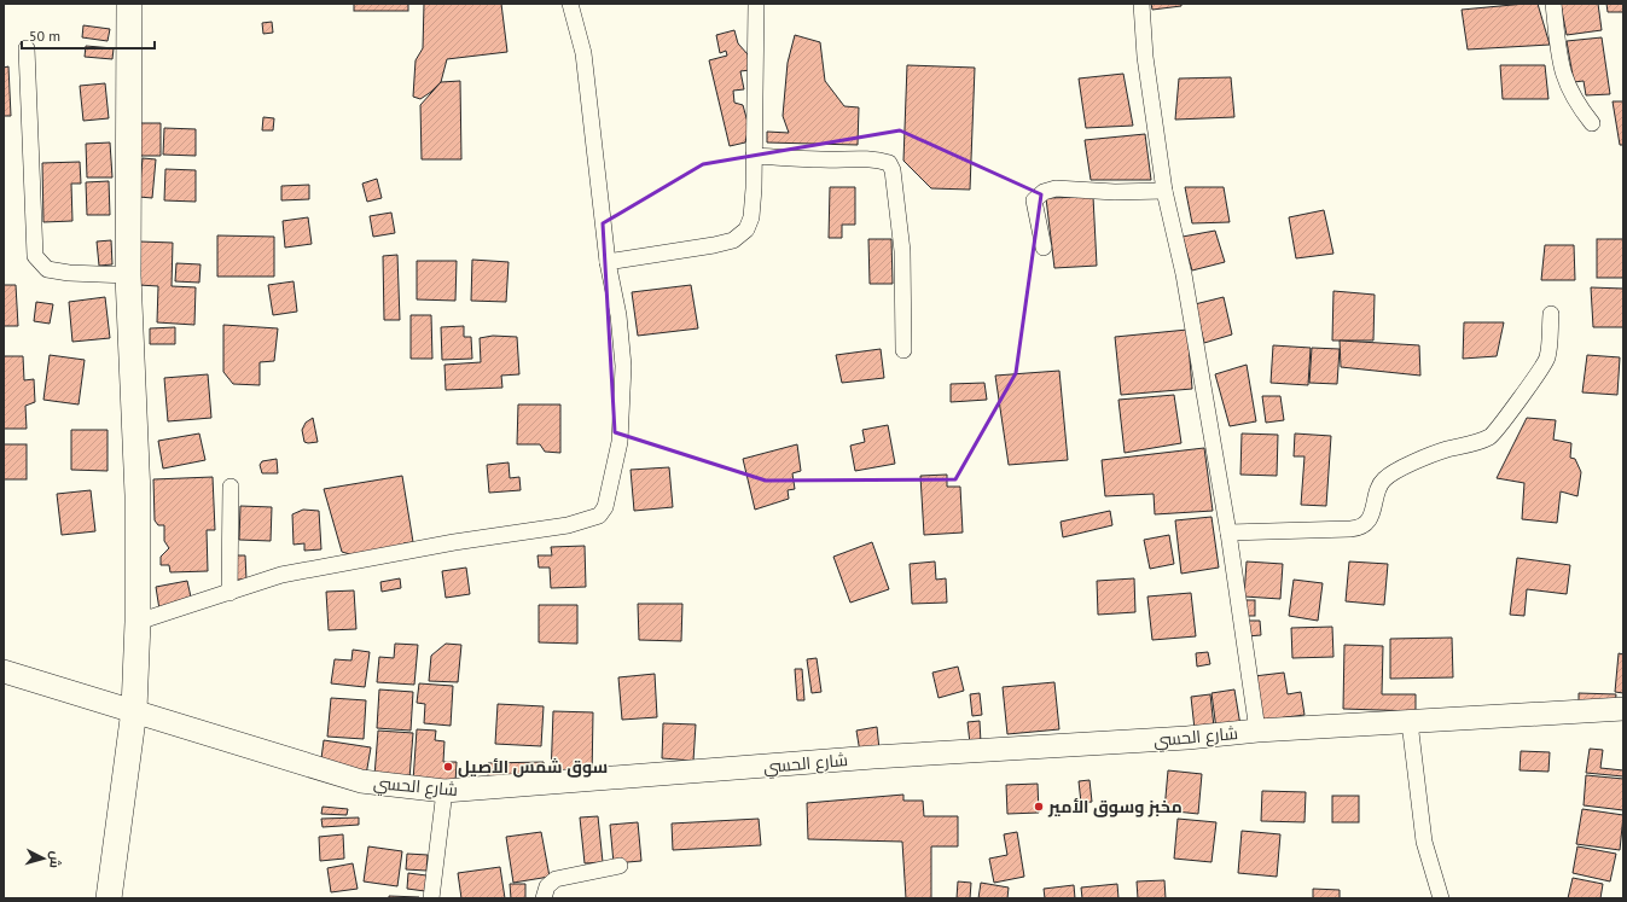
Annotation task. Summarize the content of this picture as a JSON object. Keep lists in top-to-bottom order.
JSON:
{
  "streets": {
    "street": ["شارع الحسي"]
  },
  "places": ["سوق شمس الأصيل", "مخبز وسوق الأمير"],
  "scale_bar": "50 m",
  "north": "right"
}
